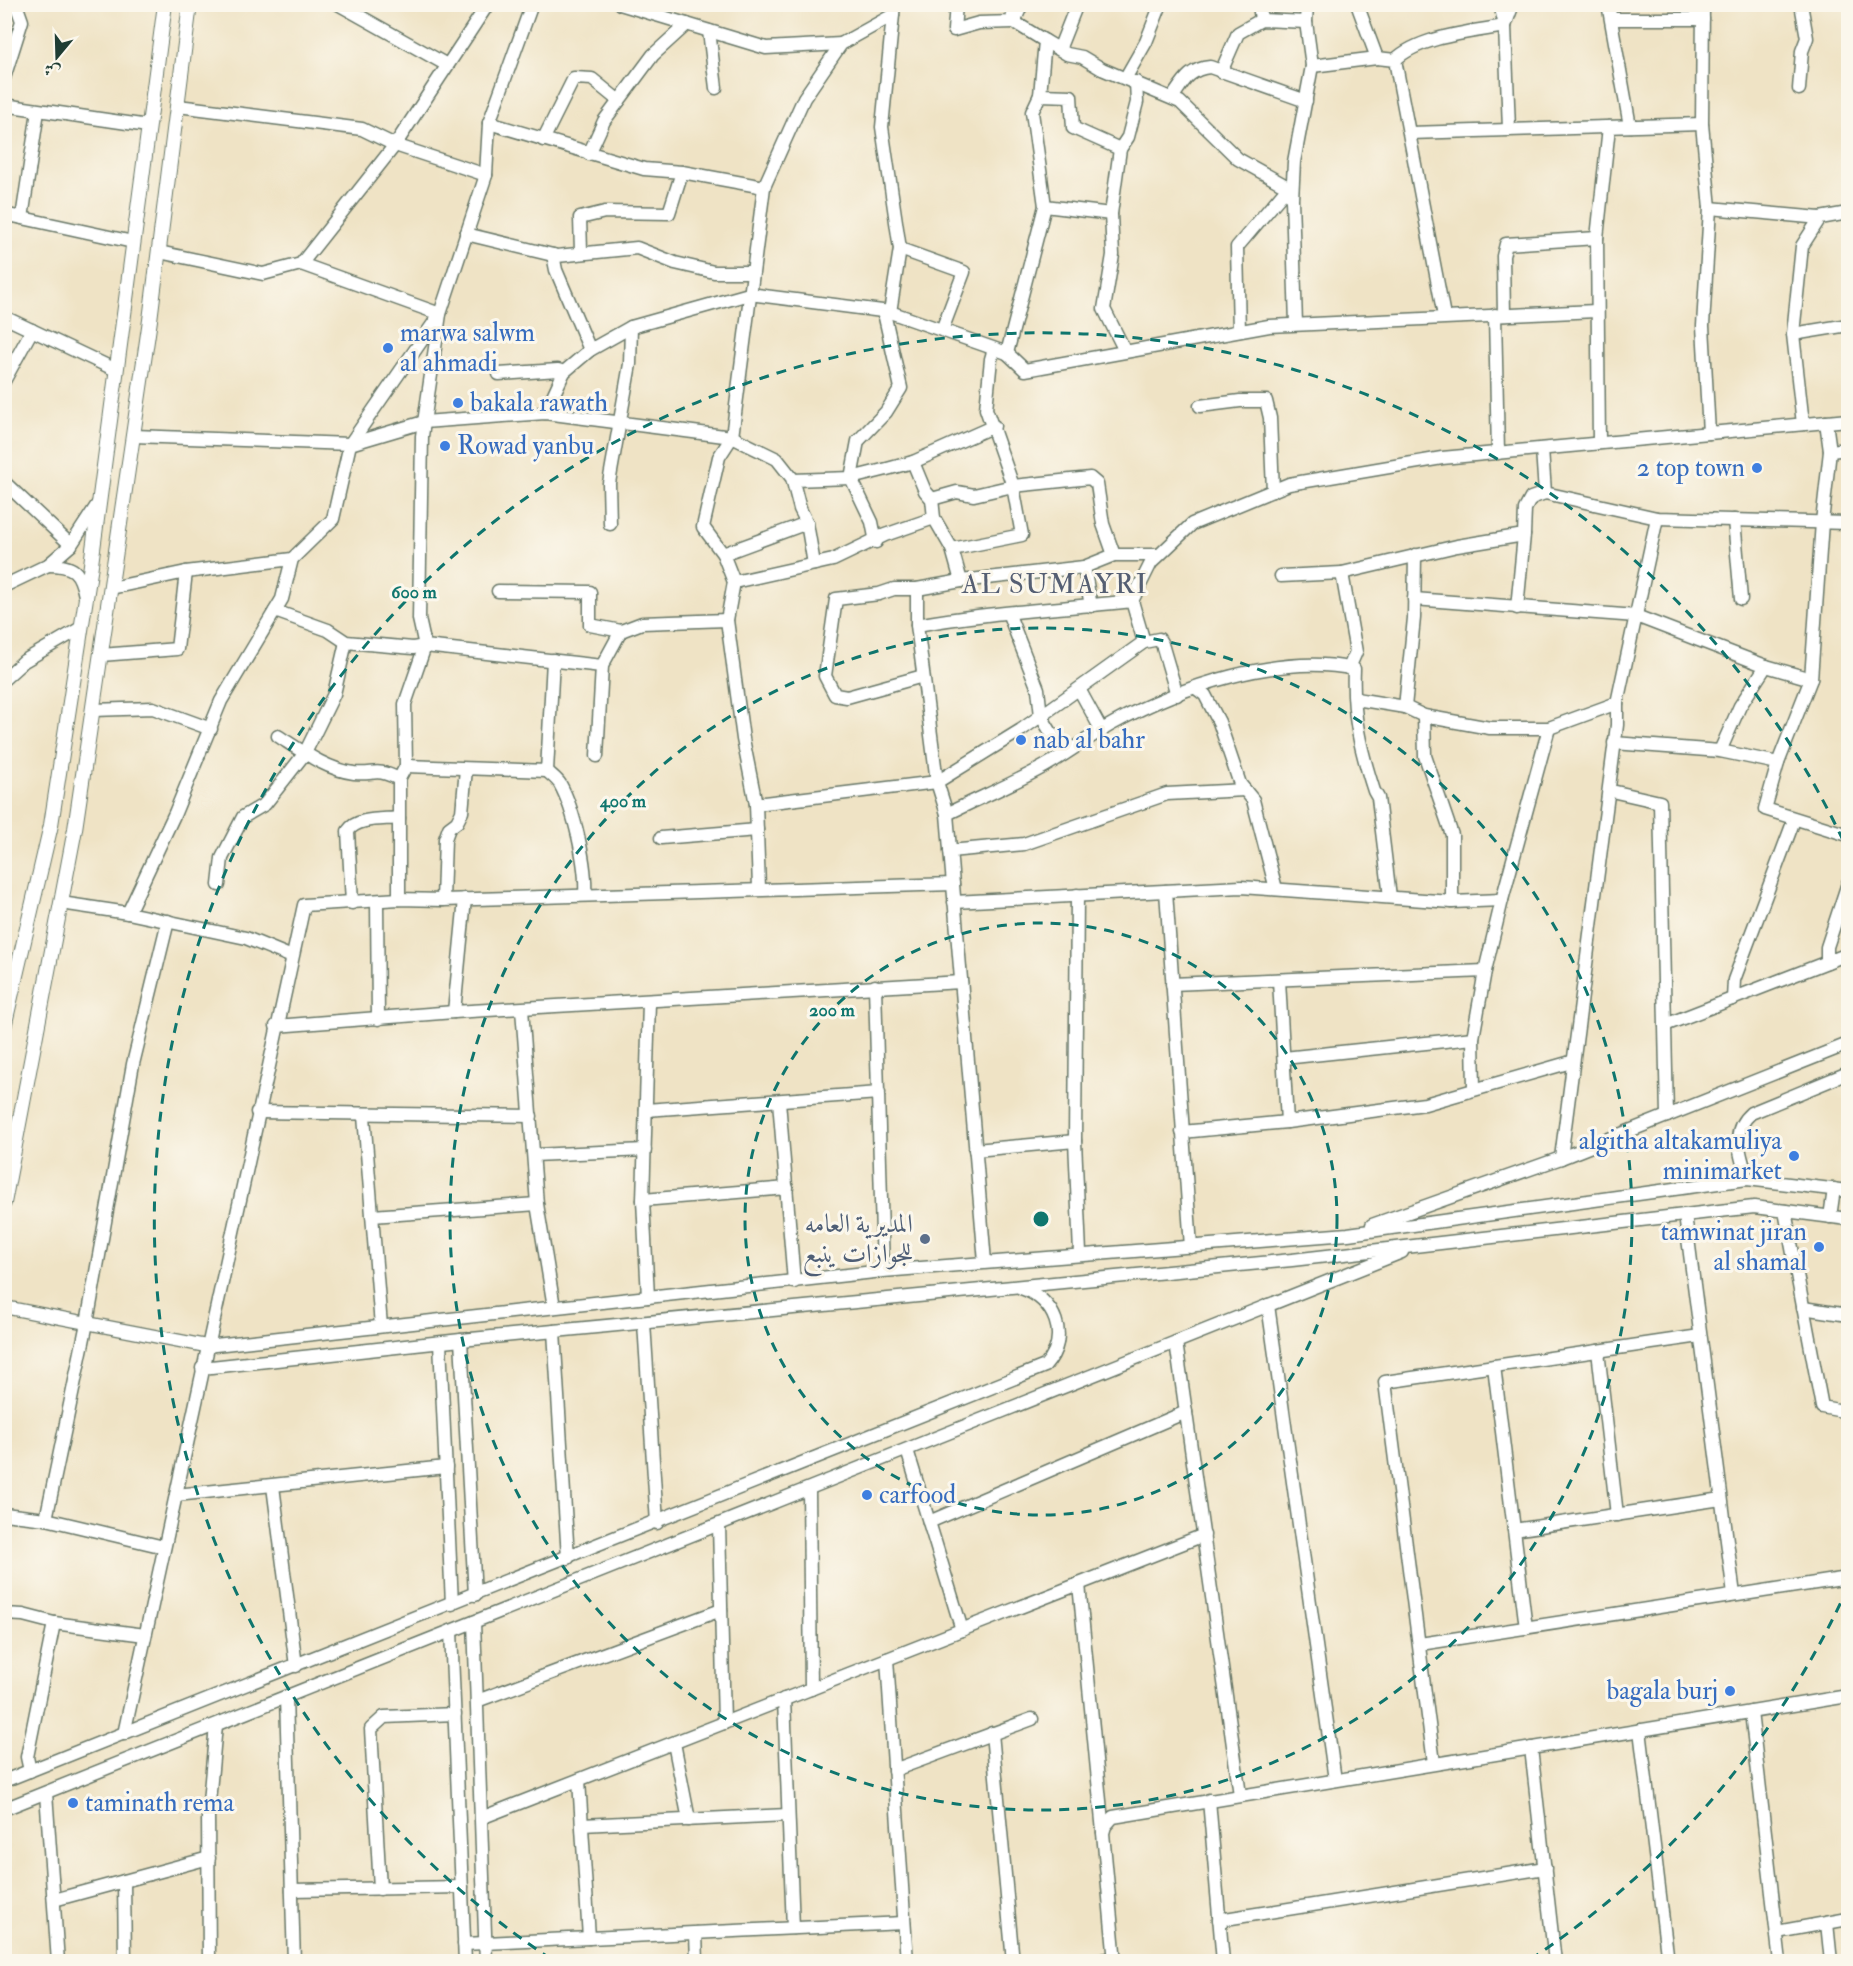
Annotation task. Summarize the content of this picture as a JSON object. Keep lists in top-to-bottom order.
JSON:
{
  "districts": ["AL SUMAYRI"],
  "places": [
    "marwa salwm al ahmadi",
    "bakala rawath",
    "Rowad yanbu",
    "2 top town",
    "nab al bahr",
    "algitha altakamuliya minimarket",
    "المديرية العامه للجوازات ينبع",
    "tamwinat jiran al shamal",
    "carfood",
    "bagala burj",
    "taminath rema"
  ],
  "north": "bottom",
  "rings": ["600 m", "400 m", "200 m"]
}
